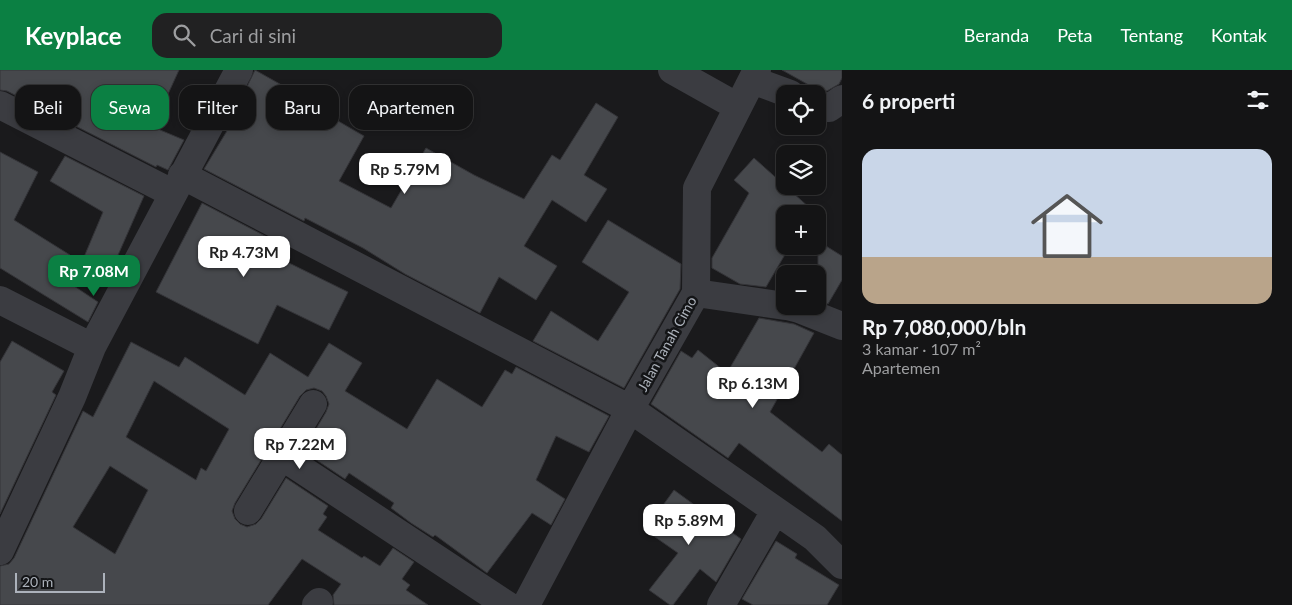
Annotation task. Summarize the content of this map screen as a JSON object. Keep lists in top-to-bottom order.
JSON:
{
  "streets": {
    "street": ["Jalan Tanah Cimo"]
  },
  "scale_bar": "20 m",
  "page": {
    "header": "Keyplace",
    "search": "Cari di sini",
    "nav": [
      "Beranda",
      "Peta",
      "Tentang",
      "Kontak"
    ],
    "heading": "6 properti",
    "map_buttons": ["+", "−"],
    "chip": [
      "Beli",
      "Sewa",
      "Filter",
      "Baru",
      "Apartemen"
    ],
    "list": [
      {
        "name": "Rp 7,080,000/bln",
        "note": "3 kamar · 107 m² · Apartemen"
      }
    ],
    "price": [
      "Rp 5.79M",
      "Rp 4.73M",
      "Rp 7.08M",
      "Rp 6.13M",
      "Rp 7.22M",
      "Rp 5.89M"
    ],
    "scale": "20 m"
  }
}
